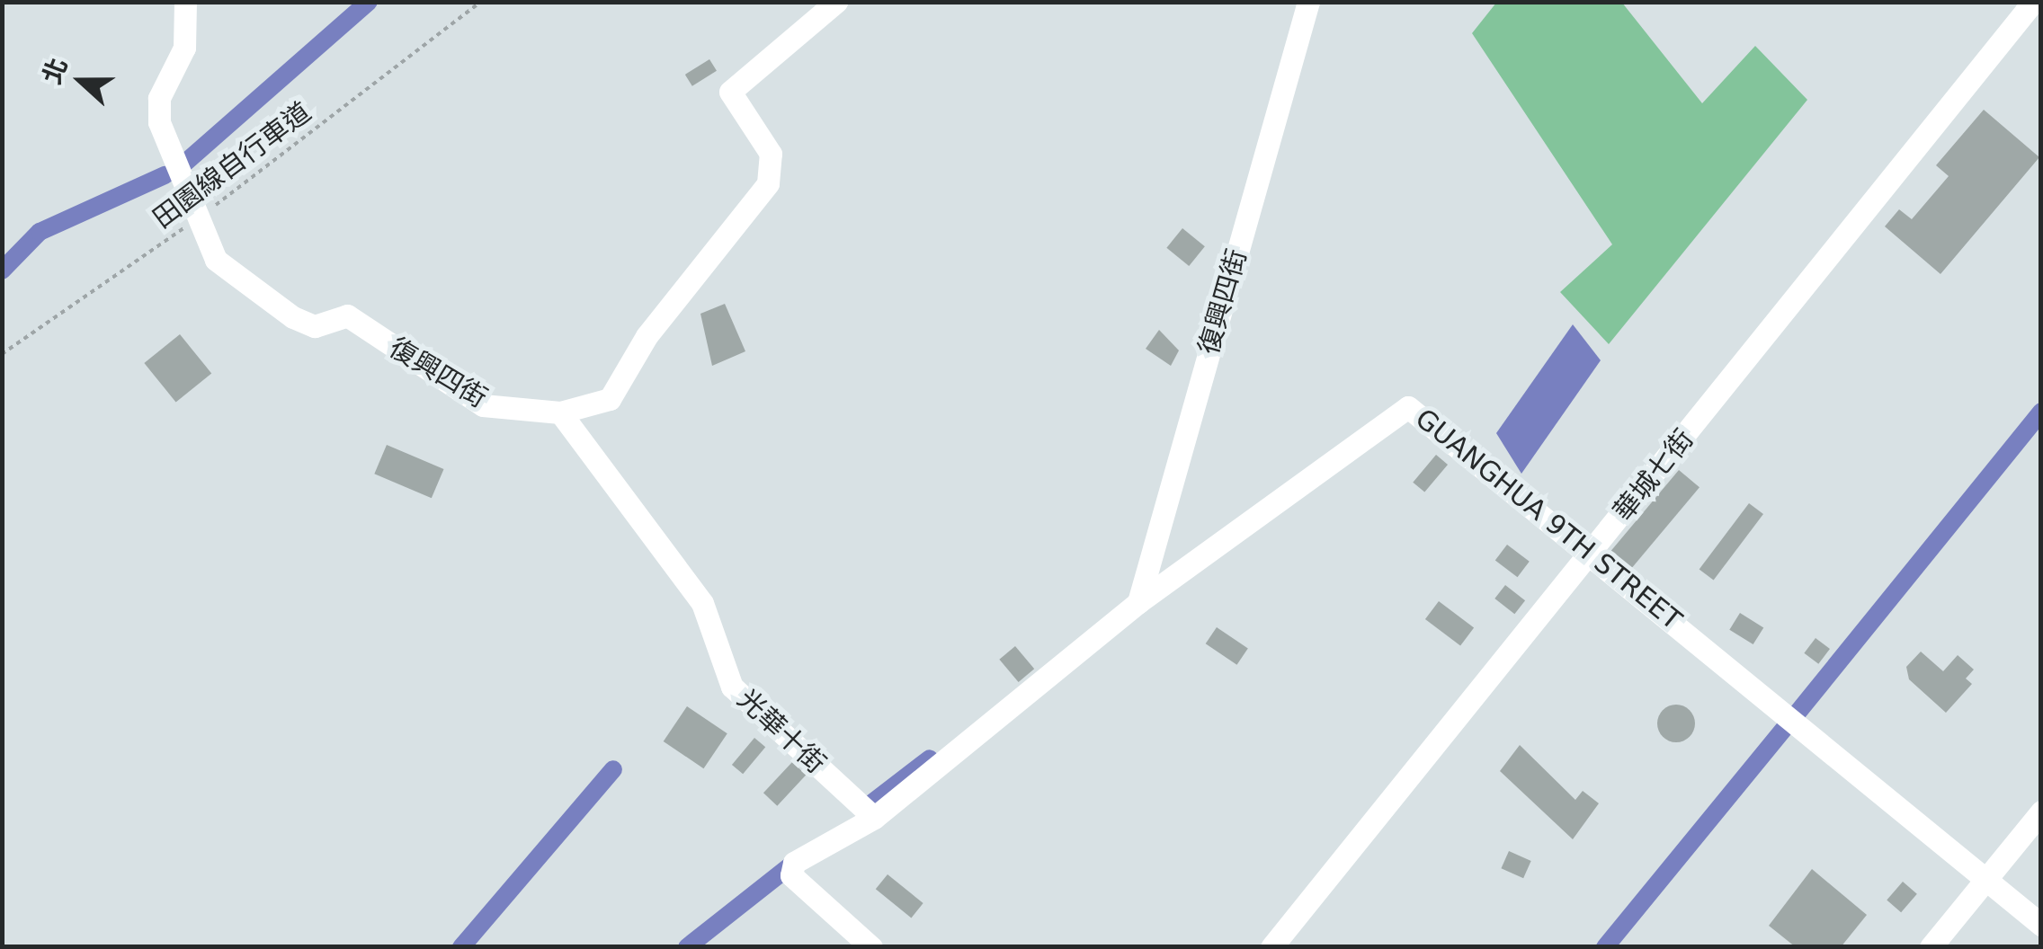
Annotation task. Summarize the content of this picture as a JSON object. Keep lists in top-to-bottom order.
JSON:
{
  "streets": {
    "street": [
      "復興四街",
      "華城七街",
      "GUANGHUA 9TH STREET",
      "光華十街"
    ],
    "path": ["田園線自行車道"]
  },
  "crossings": [
    ["田園線自行車道", "復興四街"],
    ["復興四街", "GUANGHUA 9TH STREET"],
    ["復興四街", "光華十街"],
    ["華城七街", "GUANGHUA 9TH STREET"],
    ["GUANGHUA 9TH STREET", "光華十街"]
  ],
  "north": "left"
}
